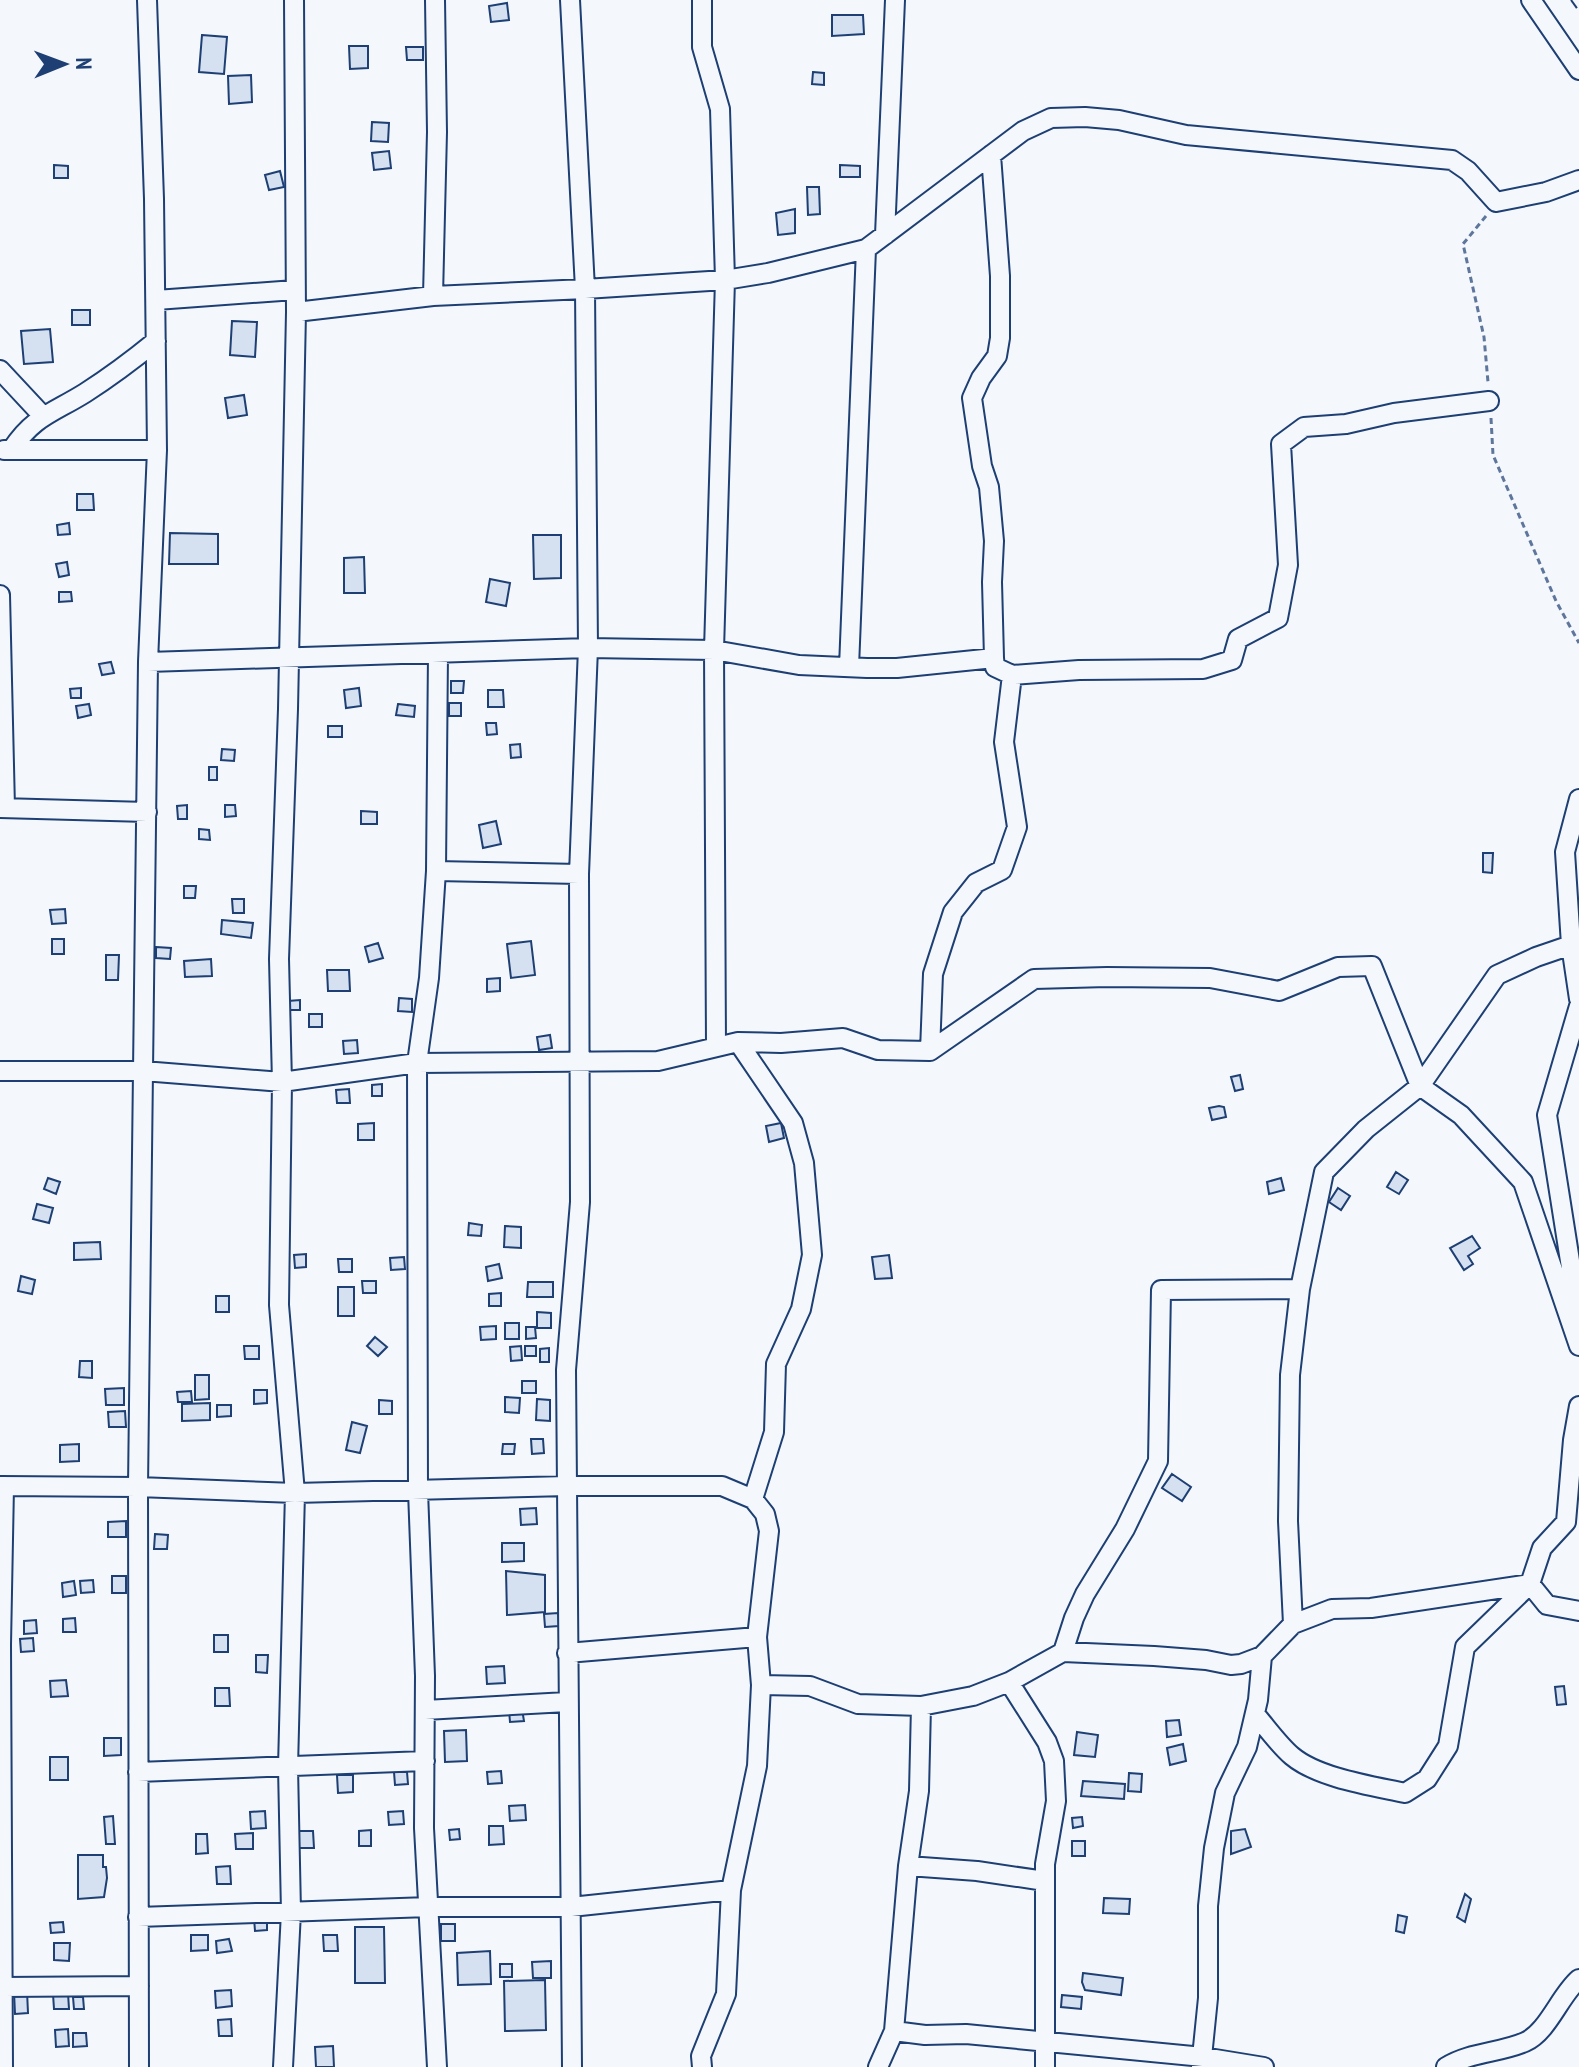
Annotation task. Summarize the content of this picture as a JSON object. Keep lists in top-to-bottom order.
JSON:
{
  "north": "right"
}
